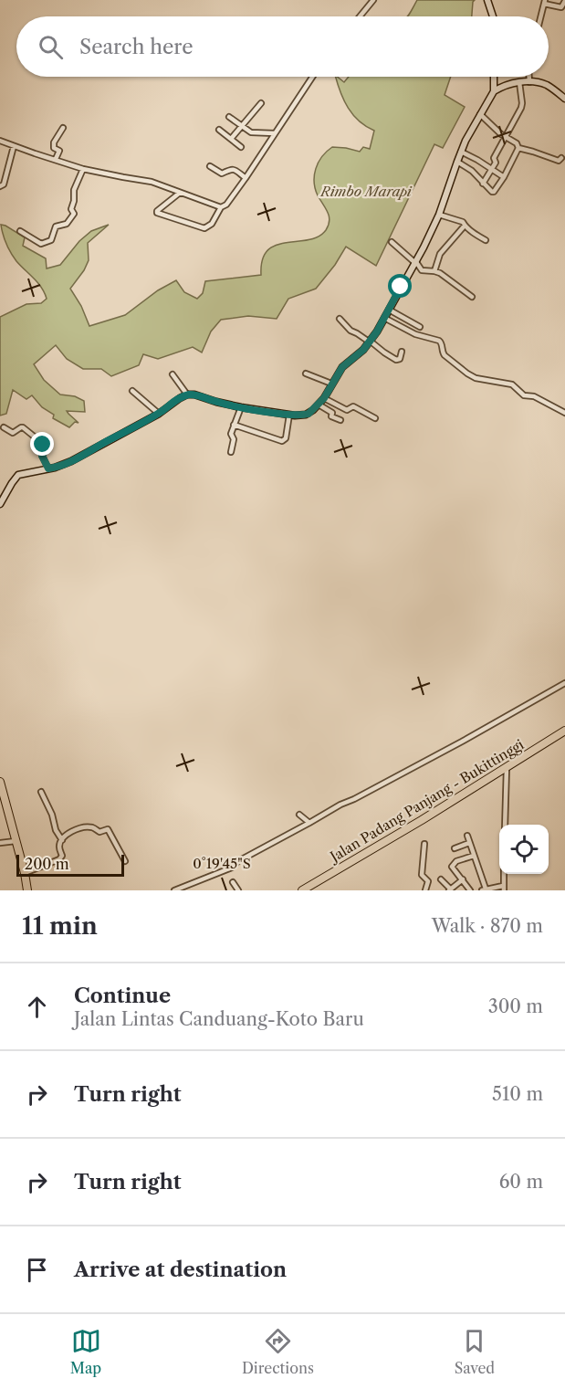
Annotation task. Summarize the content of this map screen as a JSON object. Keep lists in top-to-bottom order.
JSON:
{
  "streets": {
    "highway": ["Jalan Padang Panjang - Bukittinggi"]
  },
  "parks": ["Rimbo Marapi"],
  "scale_bar": "200 m",
  "page": {
    "search": "Search here",
    "scale": "200 m",
    "heading": ["11 min", "Walk · 870 m"],
    "list": [
      ["Continue", "Jalan Lintas Canduang-Koto Baru", "300 m"],
      ["Turn right", "510 m"],
      ["Turn right", "60 m"],
      "Arrive at destination"
    ],
    "nav": ["Map", "Directions", "Saved"]
  },
  "coordinates": ["0°19'45\"S"]
}
